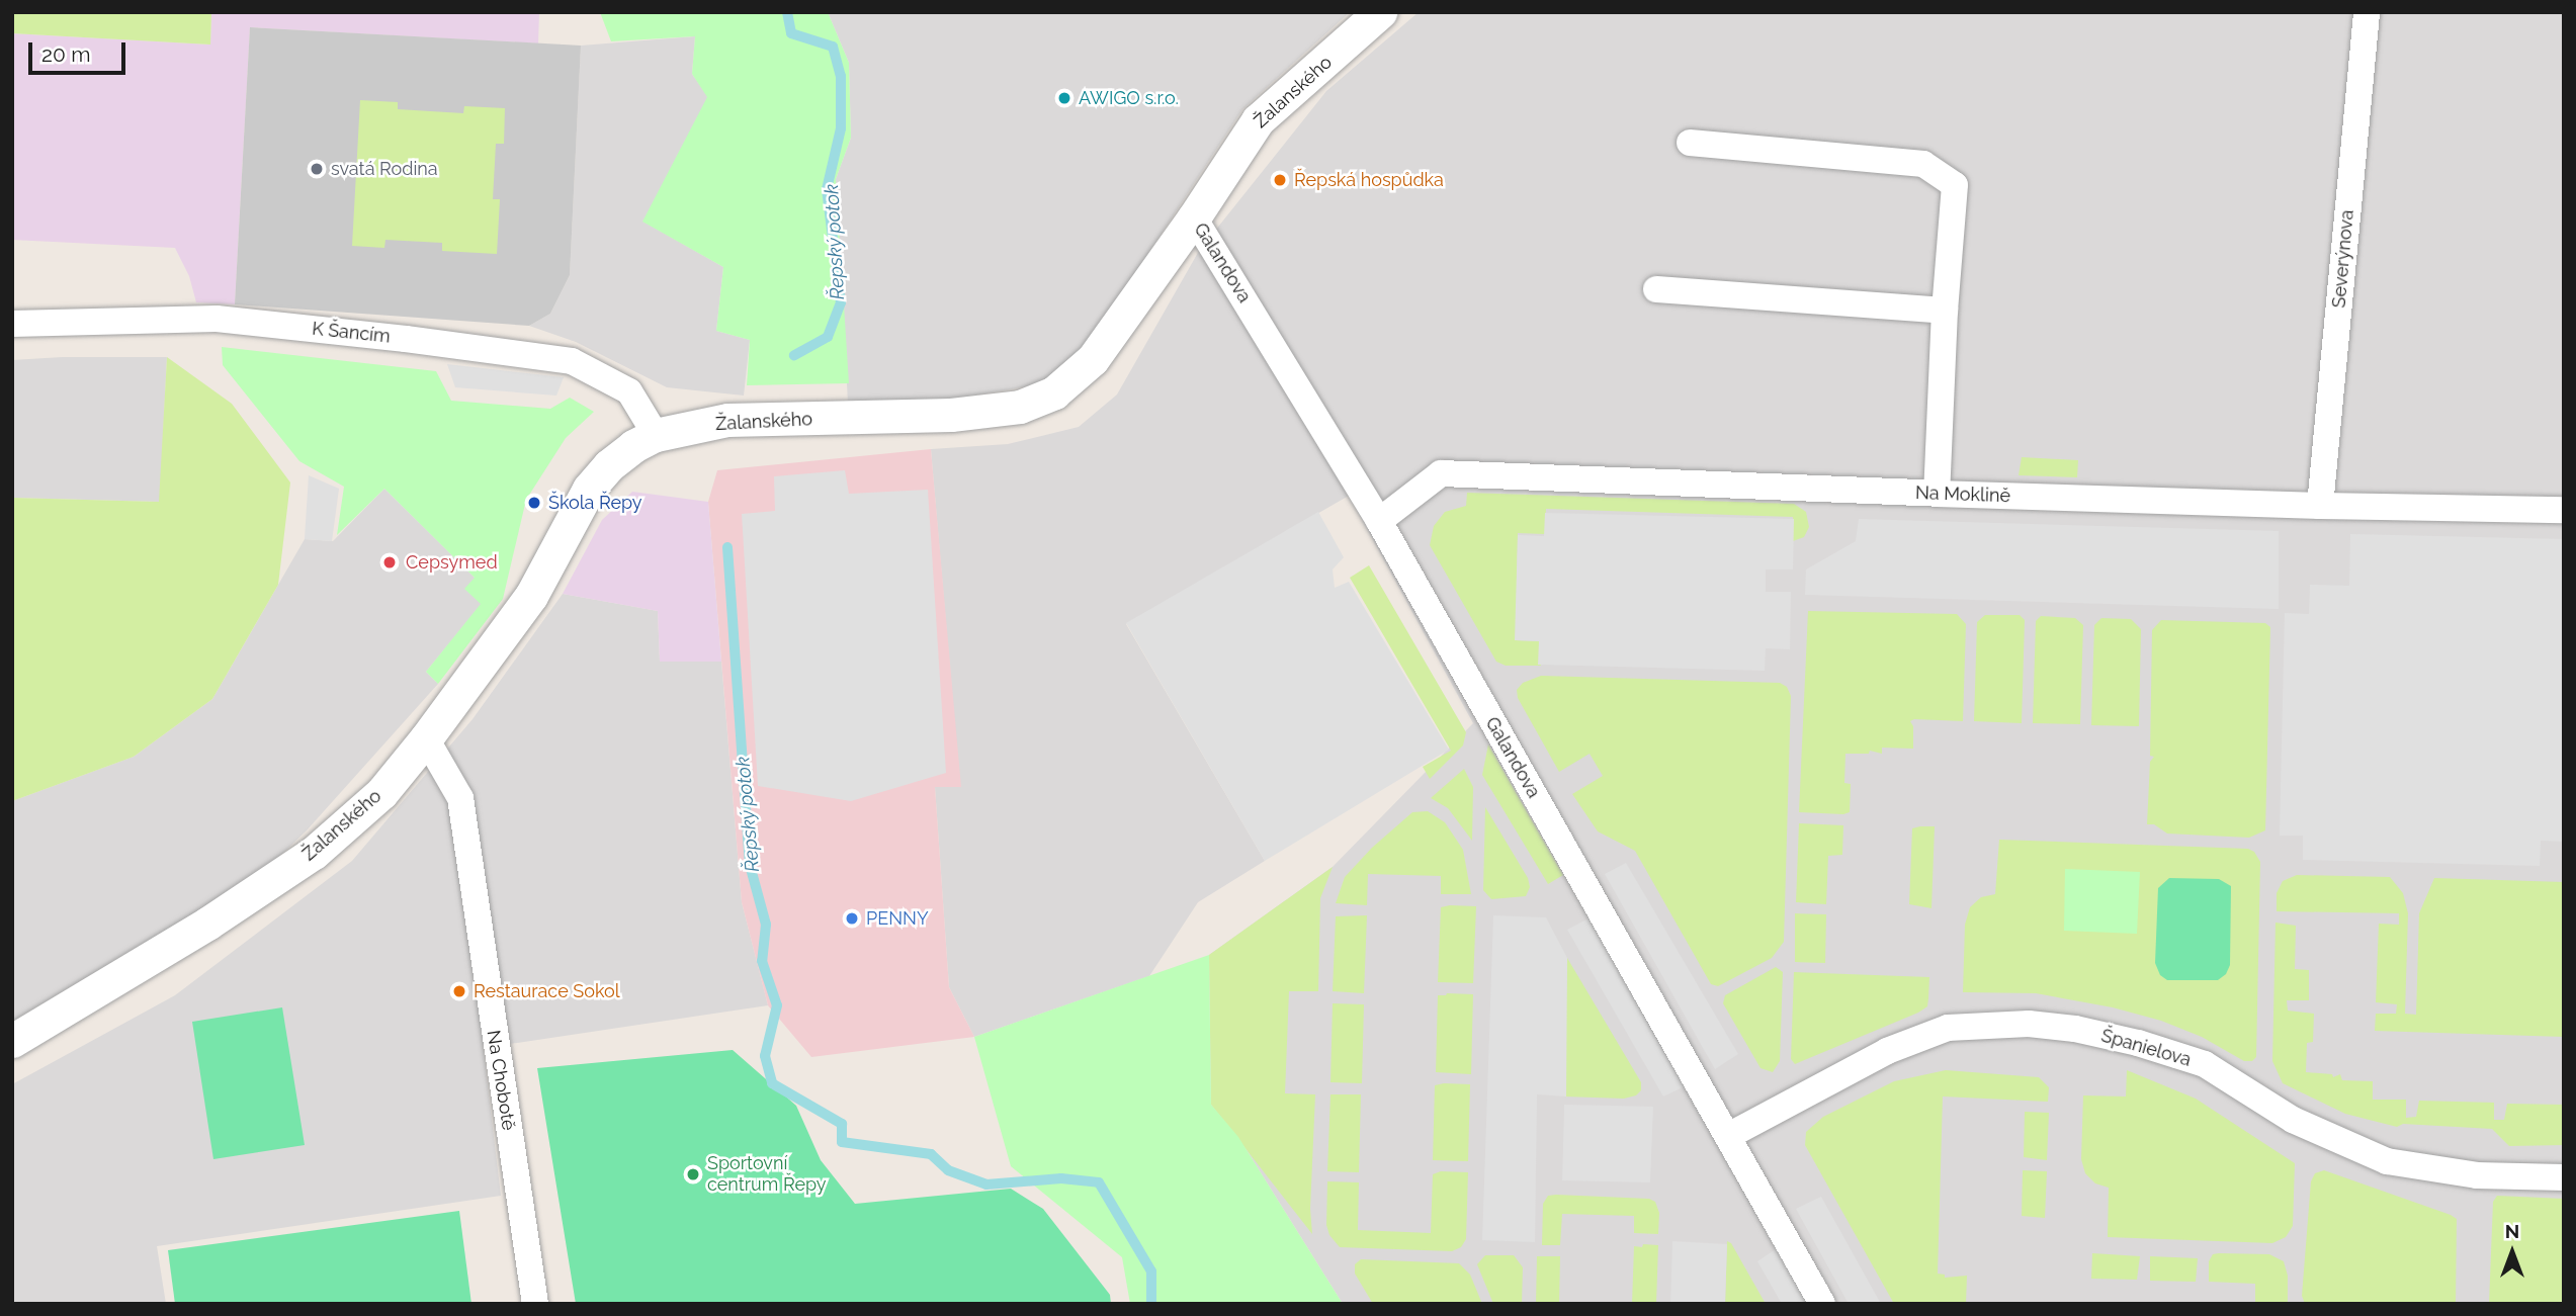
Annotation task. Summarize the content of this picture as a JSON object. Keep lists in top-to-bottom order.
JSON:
{
  "streets": {
    "street": [
      "Žalanského",
      "Severýnova",
      "Galandova",
      "K Šancím",
      "Na Moklině",
      "Španielova",
      "Na Chobotě"
    ]
  },
  "crossings": [
    ["Žalanského", "Galandova"],
    ["Žalanského", "K Šancím"],
    ["Žalanského", "Na Chobotě"],
    ["Severýnova", "Na Moklině"],
    ["Galandova", "Na Moklině"],
    ["Galandova", "Španielova"]
  ],
  "water": ["Řepský potok"],
  "places": [
    "AWIGO s.r.o.",
    "svatá Rodina",
    "Řepská hospůdka",
    "Škola Řepy",
    "Cepsymed",
    "PENNY",
    "Restaurace Sokol",
    "Sportovní centrum Řepy"
  ],
  "scale_bar": "20 m",
  "north": "top"
}
